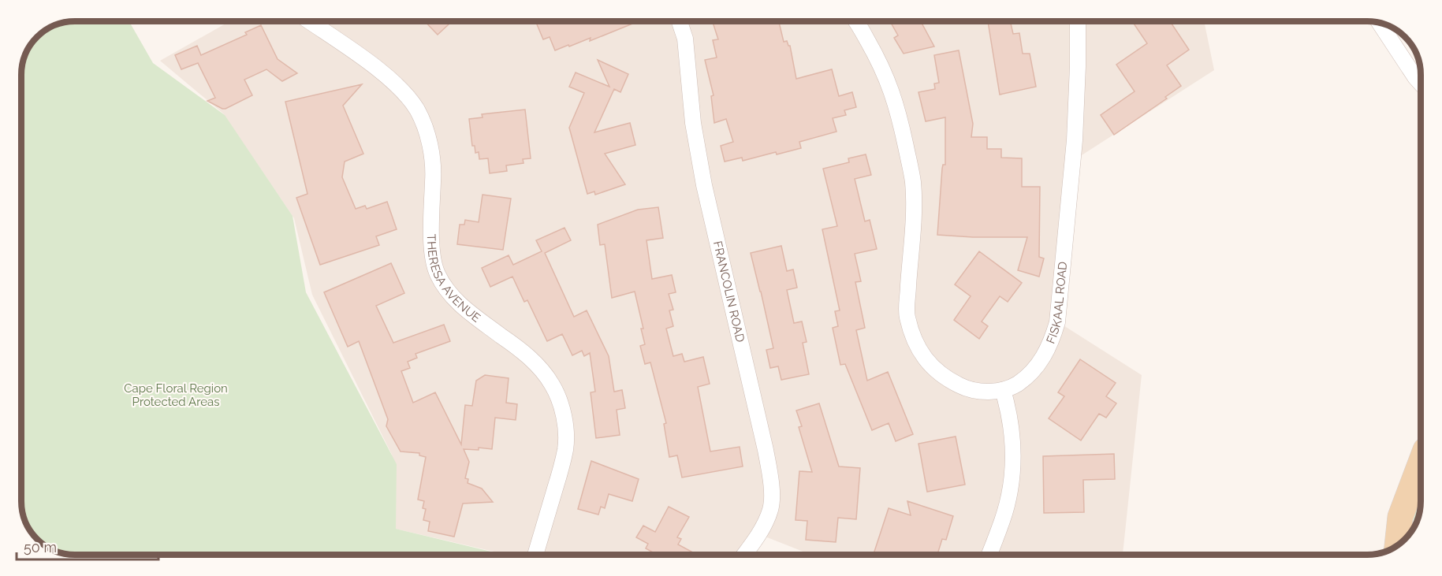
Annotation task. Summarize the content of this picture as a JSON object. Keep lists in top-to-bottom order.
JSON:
{
  "streets": {
    "street": ["THERESA AVENUE", "FRANCOLIN ROAD", "FISKAAL ROAD"]
  },
  "parks": ["Cape Floral Region Protected Areas"],
  "scale_bar": "50 m"
}
